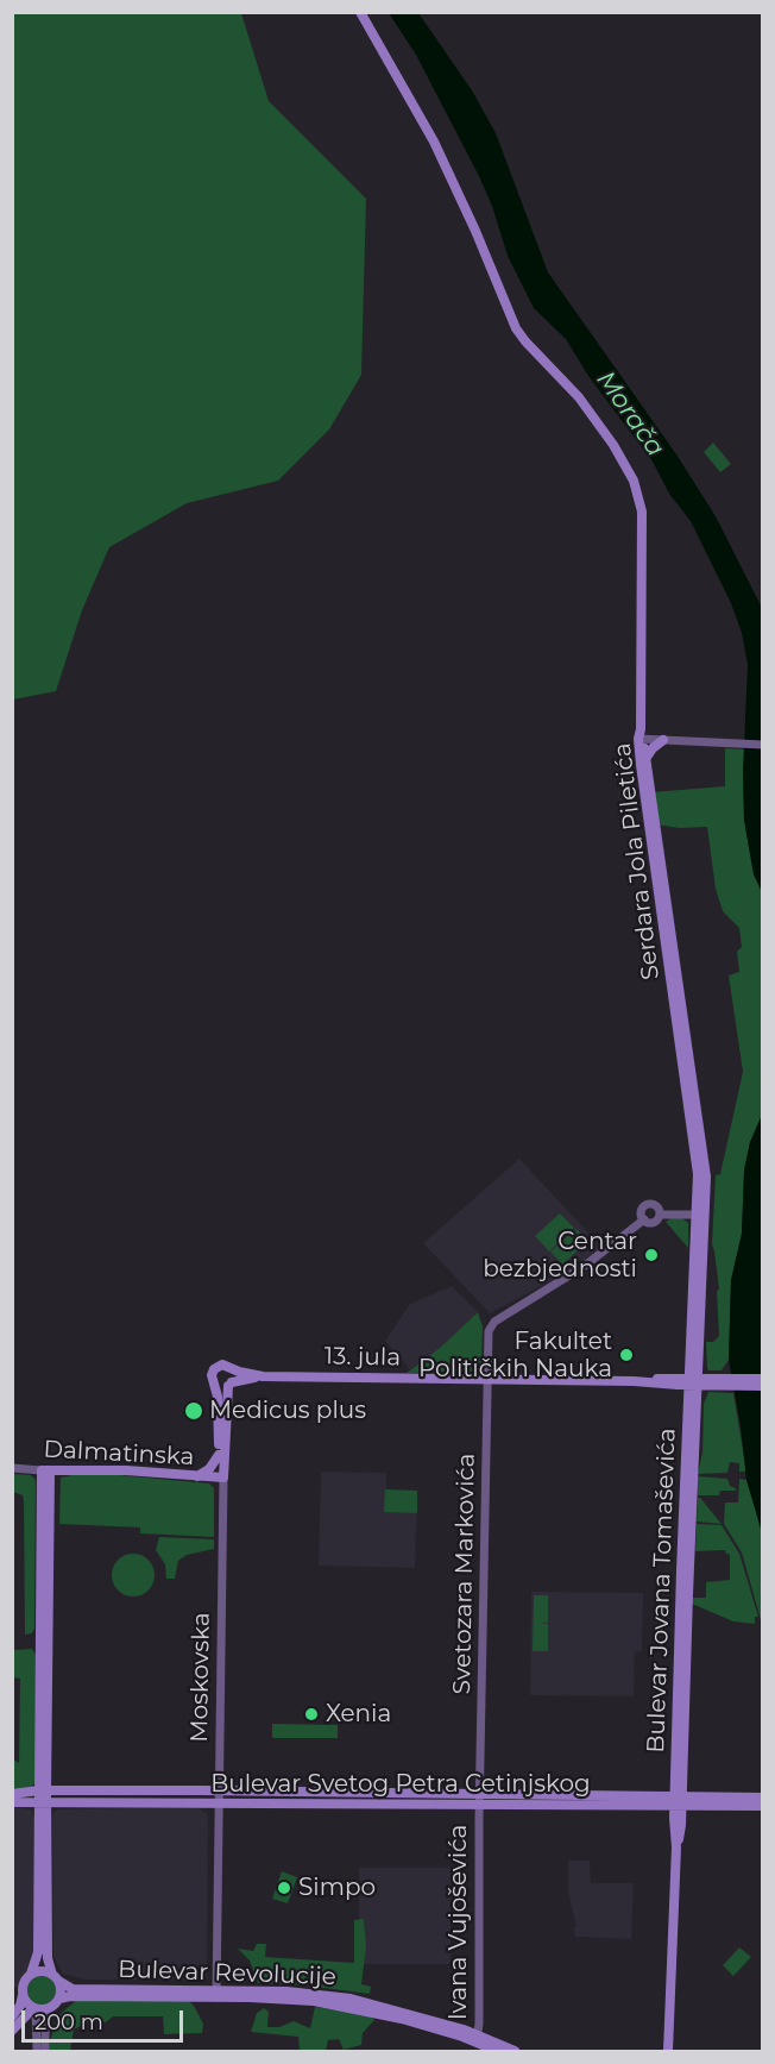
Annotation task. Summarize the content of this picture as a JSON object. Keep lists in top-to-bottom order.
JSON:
{
  "streets": {
    "main road": [
      "Serdara Jola Piletića",
      "13. jula",
      "Dalmatinska",
      "Bulevar Jovana Tomaševića",
      "Moskovska",
      "Bulevar Svetog Petra Cetinjskog",
      "Bulevar Revolucije"
    ],
    "street": ["Svetozara Markovića", "Ivana Vujoševića"]
  },
  "crossings": [
    ["Serdara Jola Piletića", "13. jula"],
    ["Serdara Jola Piletića", "Bulevar Jovana Tomaševića"],
    ["13. jula", "Svetozara Markovića"],
    ["13. jula", "Bulevar Jovana Tomaševića"],
    ["Dalmatinska", "Moskovska"],
    ["Svetozara Markovića", "Bulevar Svetog Petra Cetinjskog"],
    ["Svetozara Markovića", "Ivana Vujoševića"],
    ["Bulevar Jovana Tomaševića", "Bulevar Svetog Petra Cetinjskog"],
    ["Moskovska", "Bulevar Svetog Petra Cetinjskog"],
    ["Moskovska", "Bulevar Revolucije"],
    ["Bulevar Svetog Petra Cetinjskog", "Ivana Vujoševića"],
    ["Ivana Vujoševića", "Bulevar Revolucije"]
  ],
  "water": ["Morača"],
  "places": [
    "Centar bezbjednosti",
    "Fakultet Političkih Nauka",
    "Medicus plus",
    "Xenia",
    "Simpo"
  ],
  "scale_bar": "200 m"
}
